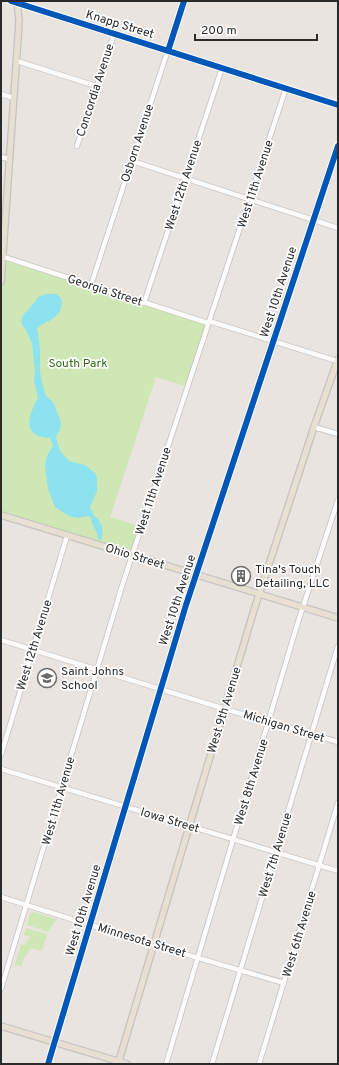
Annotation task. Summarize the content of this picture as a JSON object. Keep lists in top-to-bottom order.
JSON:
{
  "streets": {
    "main road": ["Ohio Street", "West 9th Avenue"],
    "street": [
      "Knapp Street",
      "Concordia Avenue",
      "Osborn Avenue",
      "West 11th Avenue",
      "West 12th Avenue",
      "Georgia Street",
      "West 10th Avenue",
      "Michigan Street",
      "West 8th Avenue",
      "Iowa Street",
      "West 7th Avenue",
      "West 6th Avenue",
      "Minnesota Street"
    ]
  },
  "crossings": [
    ["Knapp Street", "Concordia Avenue"],
    ["Knapp Street", "Osborn Avenue"],
    ["Knapp Street", "West 11th Avenue"],
    ["Knapp Street", "West 12th Avenue"],
    ["Osborn Avenue", "Georgia Street"],
    ["West 11th Avenue", "Georgia Street"],
    ["West 11th Avenue", "Ohio Street"],
    ["West 11th Avenue", "Michigan Street"],
    ["West 11th Avenue", "Iowa Street"],
    ["West 11th Avenue", "Minnesota Street"],
    ["West 12th Avenue", "Georgia Street"],
    ["West 12th Avenue", "Ohio Street"],
    ["West 12th Avenue", "Michigan Street"],
    ["Georgia Street", "West 10th Avenue"],
    ["Georgia Street", "West 9th Avenue"],
    ["West 10th Avenue", "Ohio Street"],
    ["West 10th Avenue", "Michigan Street"],
    ["West 10th Avenue", "Iowa Street"],
    ["West 10th Avenue", "Minnesota Street"],
    ["Ohio Street", "West 9th Avenue"],
    ["Ohio Street", "West 8th Avenue"],
    ["West 9th Avenue", "Michigan Street"],
    ["West 9th Avenue", "Iowa Street"],
    ["West 9th Avenue", "Minnesota Street"],
    ["Michigan Street", "West 8th Avenue"],
    ["Michigan Street", "West 7th Avenue"],
    ["West 8th Avenue", "Iowa Street"],
    ["West 8th Avenue", "Minnesota Street"],
    ["Iowa Street", "West 7th Avenue"],
    ["Iowa Street", "West 6th Avenue"],
    ["West 7th Avenue", "Minnesota Street"],
    ["West 6th Avenue", "Minnesota Street"]
  ],
  "parks": ["South Park"],
  "places": {
    "building": ["Tina's Touch Detailing, LLC"],
    "school or university": ["Saint Johns School"]
  },
  "scale_bar": "200 m"
}
